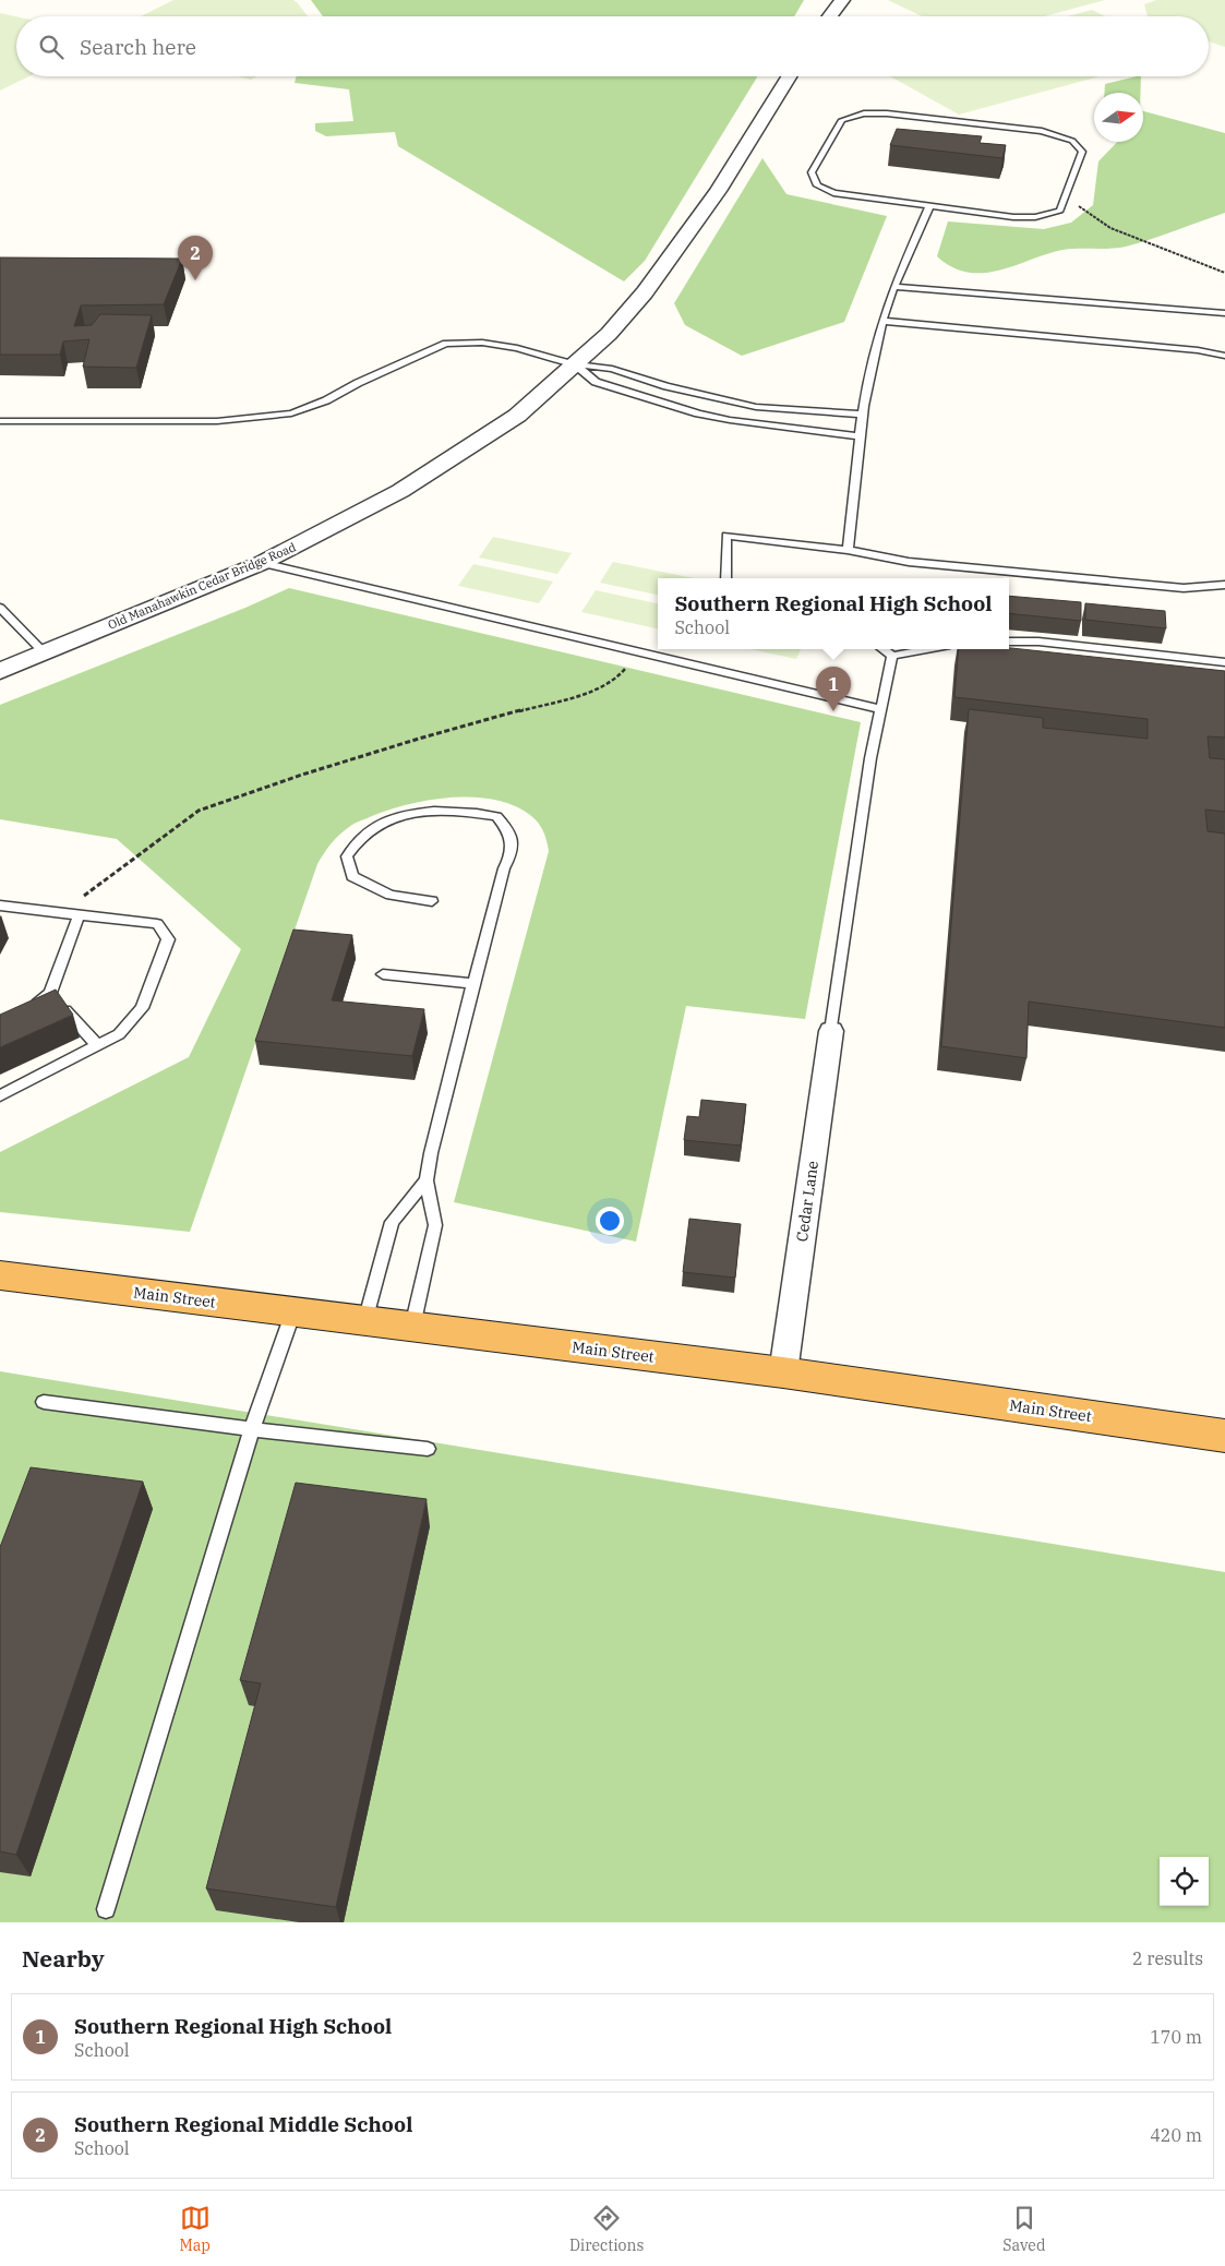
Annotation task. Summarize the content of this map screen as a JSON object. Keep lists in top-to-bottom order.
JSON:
{
  "streets": {
    "highway": ["Main Street"],
    "street": ["Old Manahawkin Cedar Bridge Road", "Cedar Lane"]
  },
  "crossings": [
    ["Cedar Lane", "Main Street"]
  ],
  "north": "right",
  "page": {
    "search": "Search here",
    "pins": ["2", "1"],
    "popup": ["Southern Regional High School", "School"],
    "heading": ["Nearby", "2 results"],
    "list": [
      {
        "mark": "1",
        "name": "Southern Regional High School",
        "note": "School",
        "value": "170 m"
      },
      {
        "mark": "2",
        "name": "Southern Regional Middle School",
        "note": "School",
        "value": "420 m"
      }
    ],
    "nav": ["Map", "Directions", "Saved"]
  }
}
